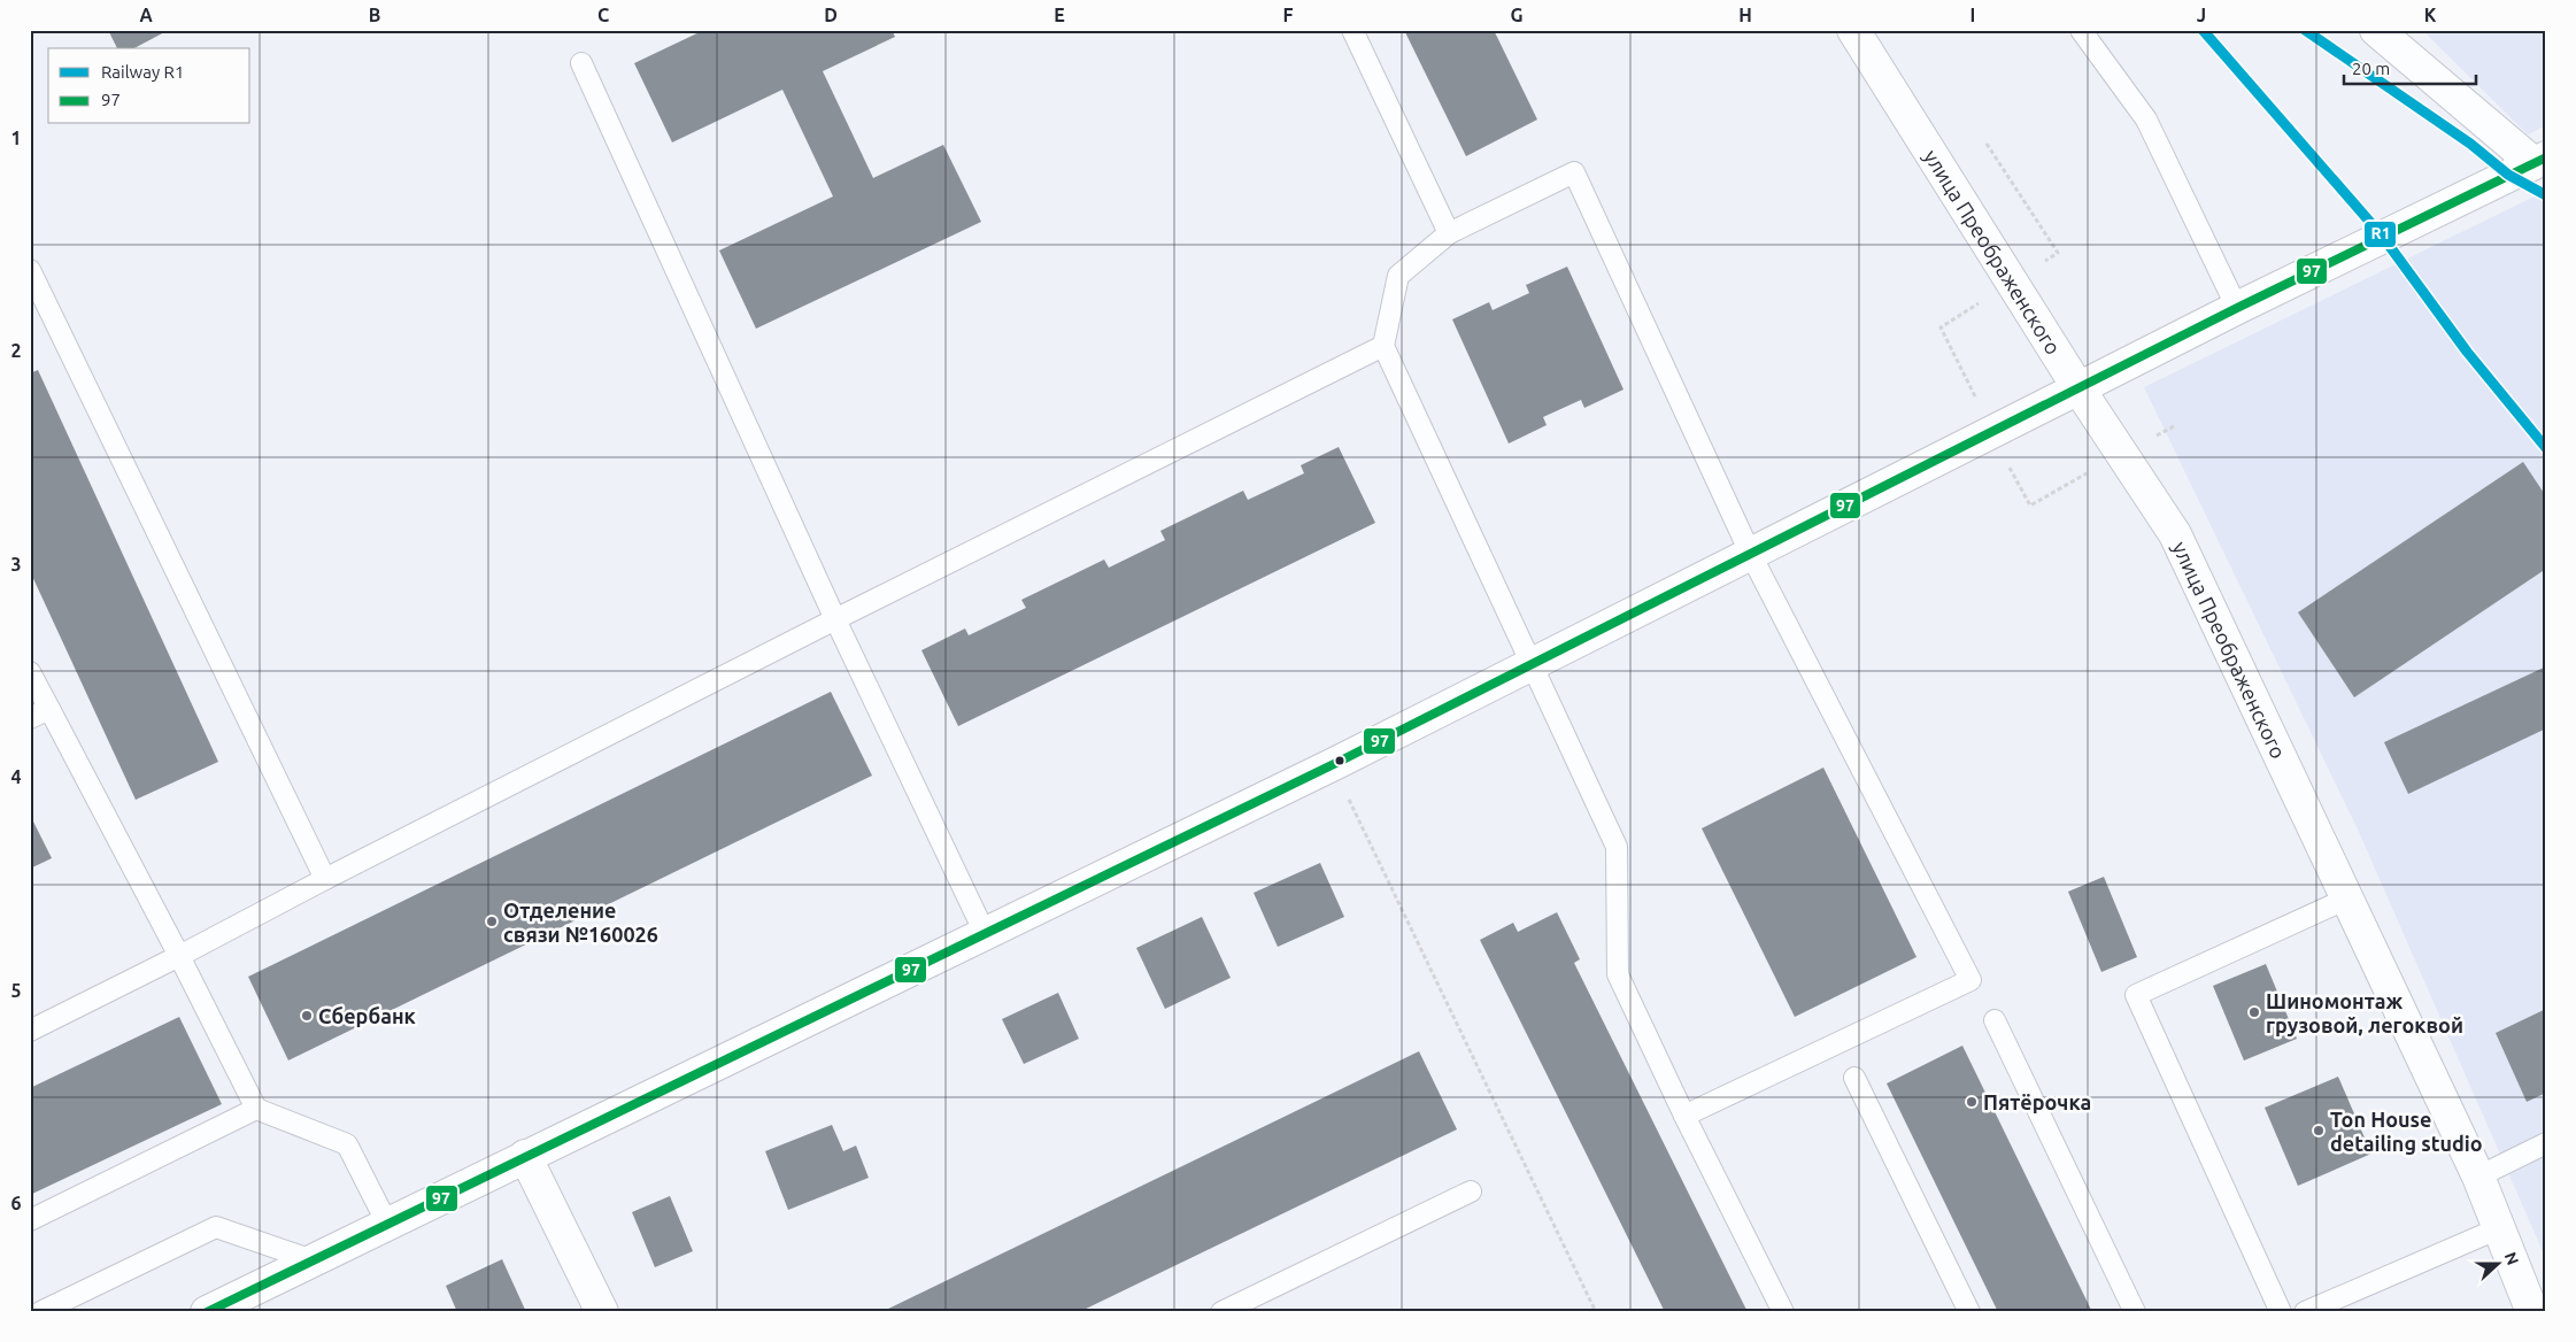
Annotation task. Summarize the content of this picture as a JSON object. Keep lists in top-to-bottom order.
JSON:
{
  "streets": {
    "street": ["улица Преображенского"]
  },
  "places": [
    "Отделение связи №160026",
    "Шиномонтаж грузовой, легоквой",
    "Сбербанк",
    "Пятёрочка",
    "Ton House detailing studio"
  ],
  "lines": ["rail line R1", "transit line 97"],
  "legend": ["Railway R1", "97"],
  "scale_bar": "20 m",
  "north": "right",
  "grid": {
    "columns": [
      "A",
      "B",
      "C",
      "D",
      "E",
      "F",
      "G",
      "H",
      "I",
      "J",
      "K"
    ],
    "rows": [
      "1",
      "2",
      "3",
      "4",
      "5",
      "6"
    ]
  }
}
